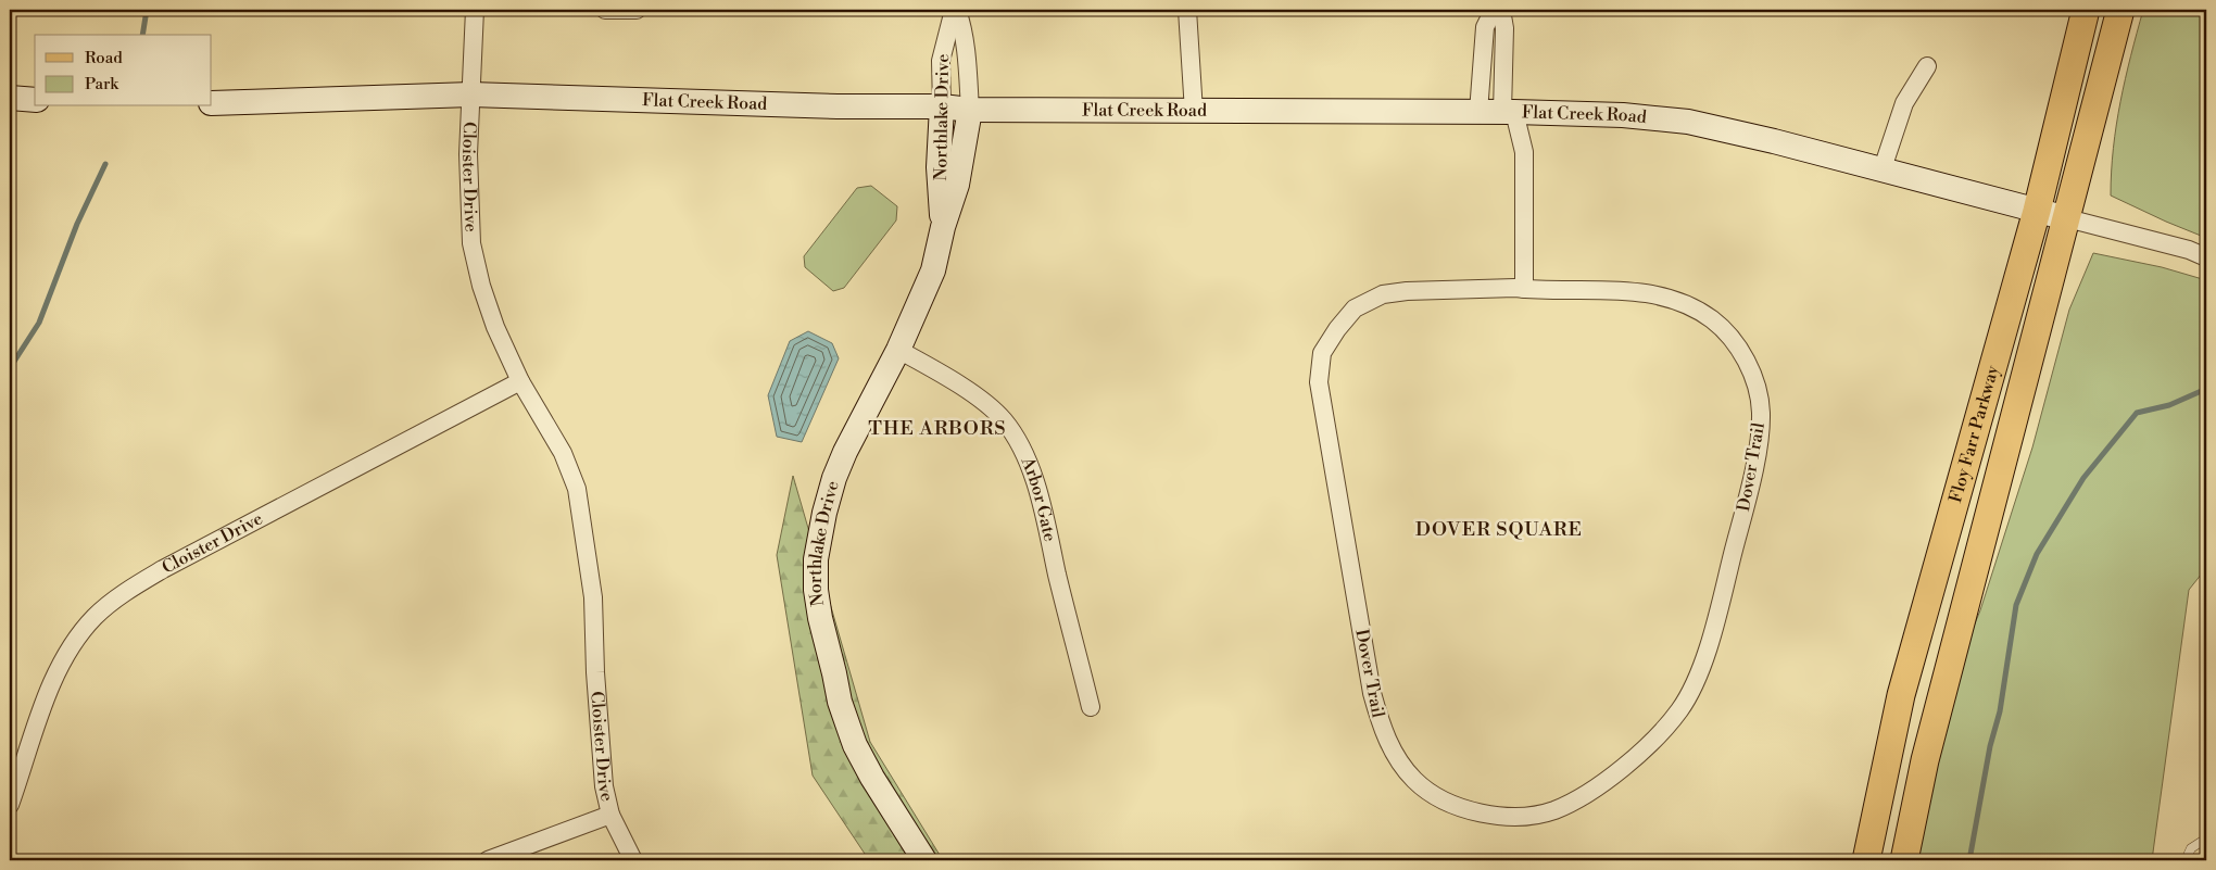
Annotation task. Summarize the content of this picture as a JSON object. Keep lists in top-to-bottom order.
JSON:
{
  "streets": {
    "main road": ["Floy Farr Parkway"],
    "street": [
      "Flat Creek Road",
      "Northlake Drive",
      "Cloister Drive",
      "Dover Trail",
      "Arbor Gate"
    ]
  },
  "crossings": [
    ["Flat Creek Road", "Northlake Drive"],
    ["Flat Creek Road", "Cloister Drive"],
    ["Flat Creek Road", "Floy Farr Parkway"],
    ["Northlake Drive", "Arbor Gate"]
  ],
  "districts": ["THE ARBORS", "DOVER SQUARE"],
  "legend": ["Road", "Park"]
}
